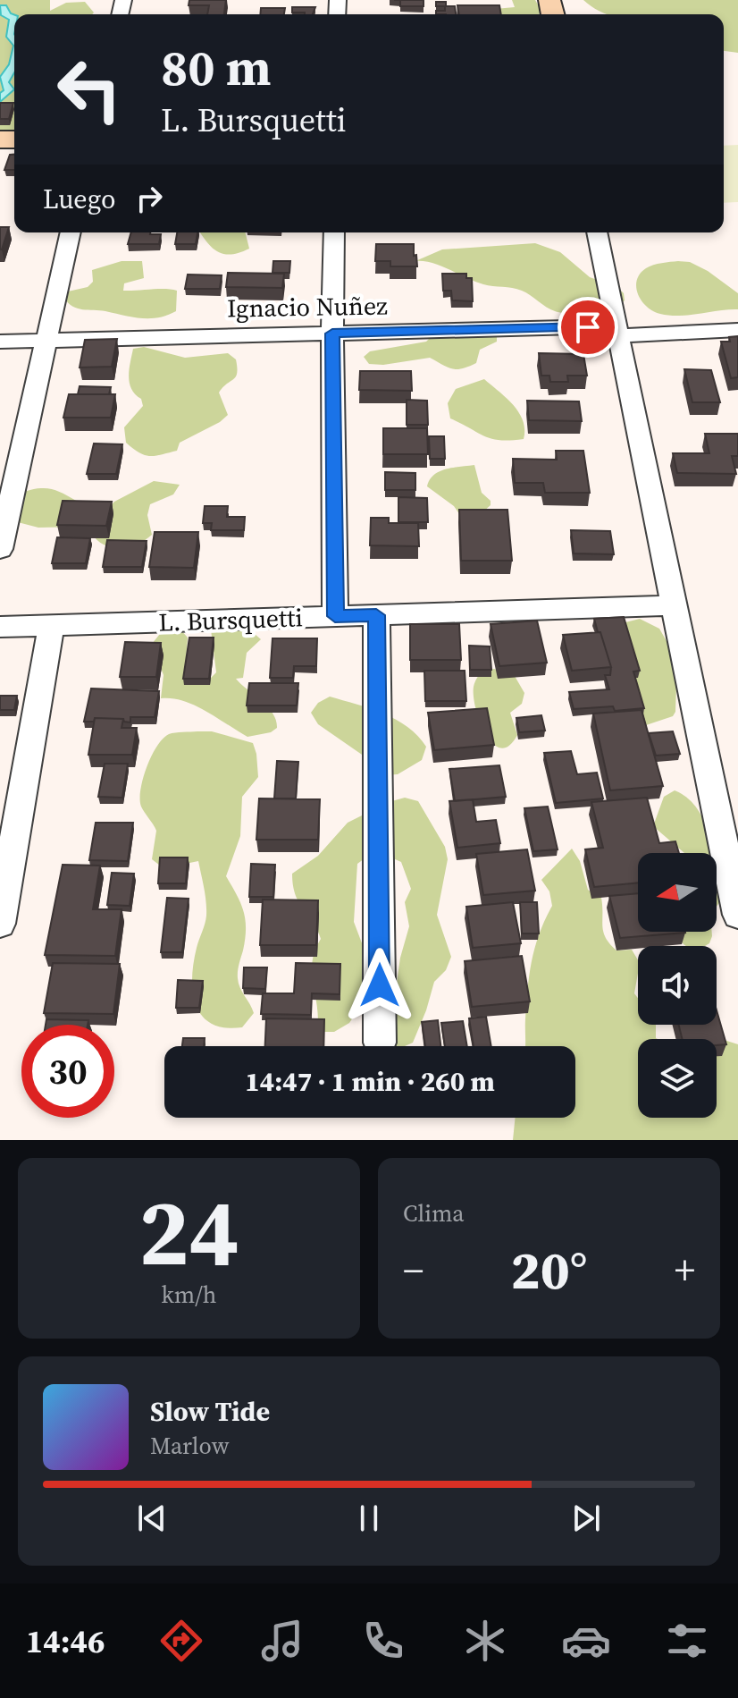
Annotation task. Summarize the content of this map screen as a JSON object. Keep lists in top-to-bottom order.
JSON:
{
  "streets": {
    "street": ["Ignacio Nuñez", "L. Bursquetti"]
  },
  "north": "left",
  "page": {
    "turn": ["80 m", "L. Bursquetti"],
    "then": "Luego",
    "limit": "30",
    "trip": "14:47 · 1 min · 260 m",
    "tile": [
      ["24", "km/h"],
      "Clima"
    ],
    "heat": ["−", "20°", "+"],
    "song": ["Slow Tide", "Marlow"],
    "tabs": "14:46"
  }
}
